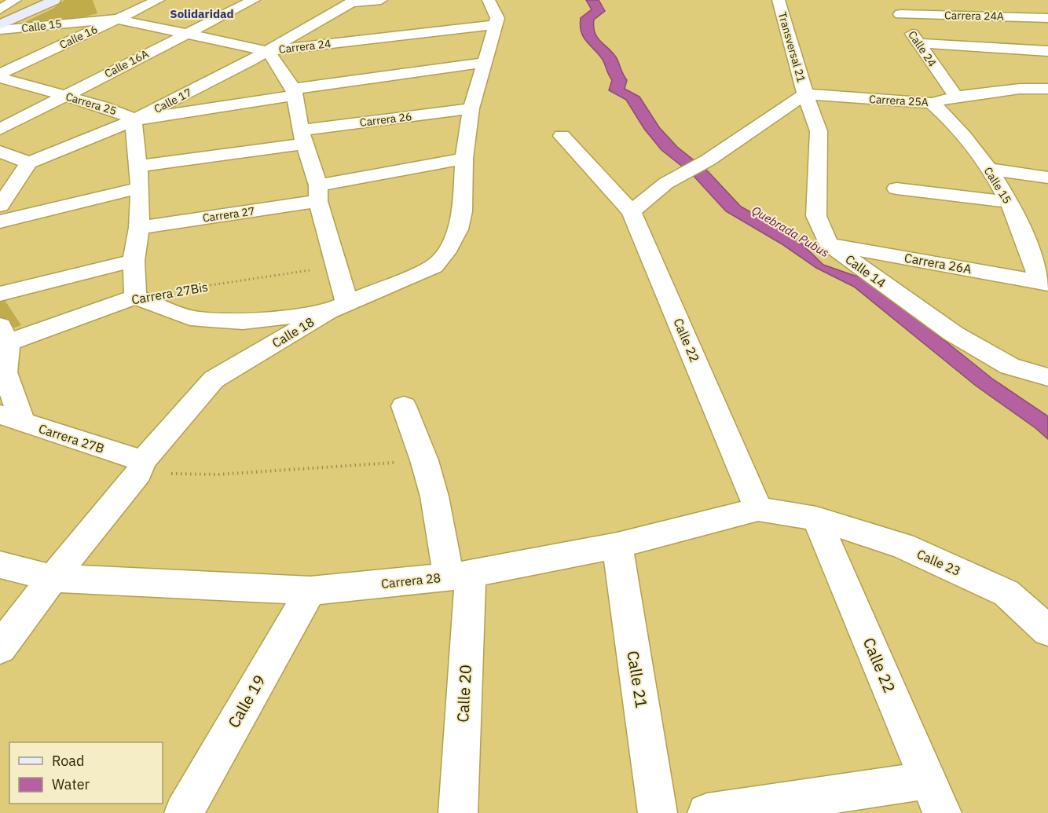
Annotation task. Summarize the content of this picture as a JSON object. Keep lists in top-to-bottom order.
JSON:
{
  "streets": {
    "street": [
      "Carrera 24A",
      "Calle 15",
      "Calle 16",
      "Carrera 24",
      "Transversal 21",
      "Calle 24",
      "Calle 16A",
      "Calle 17",
      "Carrera 25A",
      "Carrera 25",
      "Carrera 26",
      "Carrera 27",
      "Carrera 26A",
      "Calle 14",
      "Carrera 27Bis",
      "Calle 18",
      "Calle 22",
      "Carrera 27B",
      "Calle 23",
      "Carrera 28",
      "Calle 21",
      "Calle 20",
      "Calle 19"
    ]
  },
  "crossings": [
    ["Carrera 24A", "Calle 24"],
    ["Calle 15", "Calle 16"],
    ["Calle 15", "Carrera 24"],
    ["Calle 15", "Carrera 25A"],
    ["Calle 15", "Carrera 26A"],
    ["Calle 16", "Carrera 24"],
    ["Calle 16", "Carrera 25"],
    ["Carrera 24", "Calle 16A"],
    ["Carrera 24", "Calle 17"],
    ["Carrera 24", "Calle 18"],
    ["Transversal 21", "Carrera 25A"],
    ["Calle 24", "Carrera 25A"],
    ["Calle 16A", "Carrera 25"],
    ["Calle 17", "Carrera 25"],
    ["Carrera 25", "Calle 18"],
    ["Carrera 26", "Calle 18"],
    ["Carrera 27", "Calle 18"],
    ["Carrera 26A", "Calle 14"],
    ["Calle 18", "Carrera 27B"],
    ["Calle 18", "Carrera 28"],
    ["Calle 22", "Calle 23"],
    ["Calle 22", "Carrera 28"],
    ["Calle 23", "Carrera 28"],
    ["Carrera 28", "Calle 21"],
    ["Carrera 28", "Calle 20"],
    ["Carrera 28", "Calle 19"]
  ],
  "districts": ["Solidaridad"],
  "water": ["Quebrada Pubus"],
  "legend": ["Road", "Water"]
}
